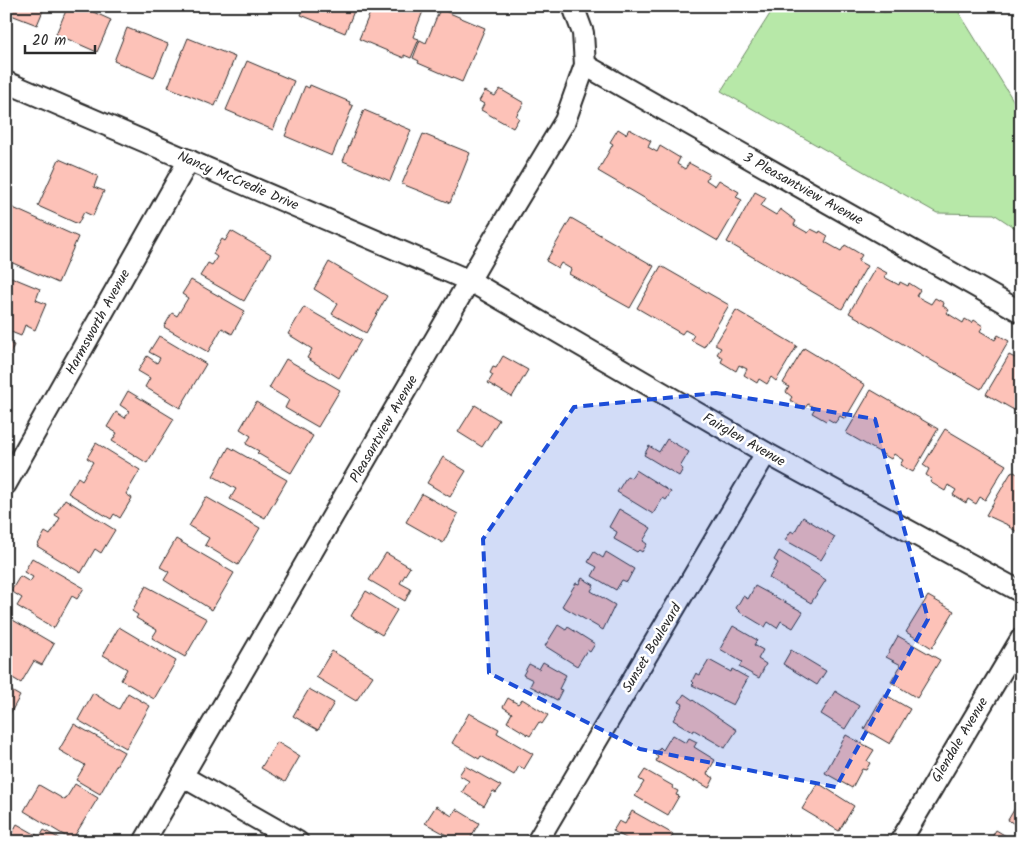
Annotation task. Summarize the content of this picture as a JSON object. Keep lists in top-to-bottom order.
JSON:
{
  "streets": {
    "street": [
      "Nancy McCredie Drive",
      "3 Pleasantview Avenue",
      "Harmsworth Avenue",
      "Pleasantview Avenue",
      "Fairglen Avenue",
      "Sunset Boulevard",
      "Glendale Avenue"
    ]
  },
  "crossings": [
    ["Nancy McCredie Drive", "Harmsworth Avenue"],
    ["Nancy McCredie Drive", "Pleasantview Avenue"],
    ["Nancy McCredie Drive", "Fairglen Avenue"],
    ["3 Pleasantview Avenue", "Pleasantview Avenue"],
    ["Pleasantview Avenue", "Fairglen Avenue"],
    ["Fairglen Avenue", "Sunset Boulevard"]
  ],
  "scale_bar": "20 m"
}
